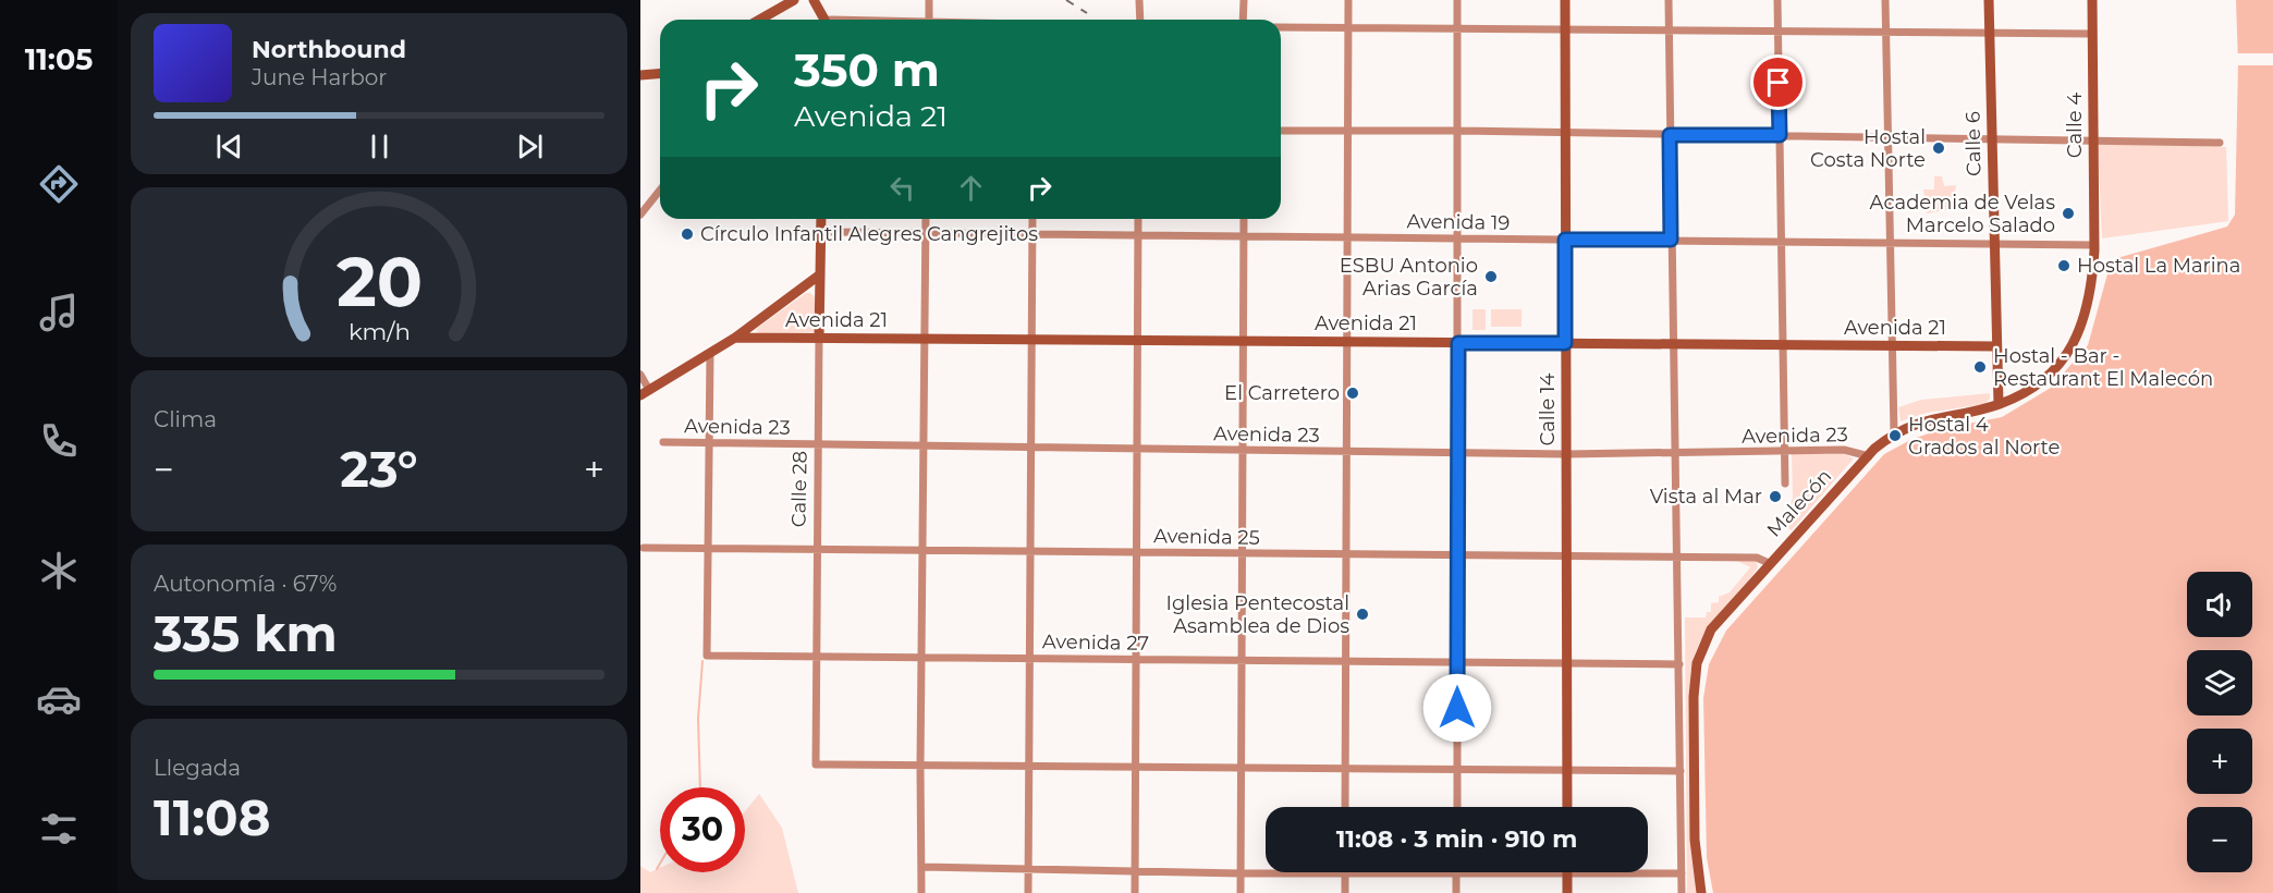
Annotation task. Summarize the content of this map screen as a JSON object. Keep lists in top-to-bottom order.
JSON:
{
  "streets": {
    "main road": [
      "Calle 4",
      "Calle 6",
      "Avenida 21",
      "Calle 14",
      "Calle 28",
      "Malecón"
    ],
    "street": [
      "Avenida 19",
      "Avenida 23",
      "Avenida 25",
      "Avenida 27"
    ]
  },
  "crossings": [
    ["Calle 4", "Avenida 19"],
    ["Calle 4", "Malecón"],
    ["Calle 6", "Avenida 19"],
    ["Calle 6", "Avenida 21"],
    ["Calle 6", "Malecón"],
    ["Avenida 19", "Calle 14"],
    ["Avenida 19", "Calle 28"],
    ["Avenida 19", "Malecón"],
    ["Avenida 21", "Calle 14"],
    ["Avenida 21", "Calle 28"],
    ["Calle 14", "Avenida 23"],
    ["Calle 14", "Avenida 25"],
    ["Calle 14", "Avenida 27"],
    ["Avenida 23", "Calle 28"],
    ["Avenida 23", "Malecón"],
    ["Calle 28", "Avenida 25"],
    ["Calle 28", "Avenida 27"],
    ["Malecón", "Avenida 25"],
    ["Avenida 25", "Avenida 27"]
  ],
  "places": [
    "Hostal Costa Norte",
    "Academia de Velas Marcelo Salado",
    "Círculo Infantil Alegres Cangrejitos",
    "Hostal La Marina",
    "ESBU Antonio Arias García",
    "Hostal - Bar - Restaurant El Malecón",
    "El Carretero",
    "Hostal 4 Grados al Norte",
    "Vista al Mar",
    "Iglesia Pentecostal Asamblea de Dios"
  ],
  "page": {
    "tabs": "11:05",
    "turn": ["350 m", "Avenida 21"],
    "song": ["Northbound", "June Harbor"],
    "tile": [
      "Clima",
      ["Autonomía · 67%", "335 km"],
      ["Llegada", "11:08"]
    ],
    "heat": ["−", "23°", "+"],
    "map_buttons": ["+", "−"],
    "limit": "30",
    "trip": "11:08 · 3 min · 910 m",
    "gauge": ["20", "km/h"]
  }
}
